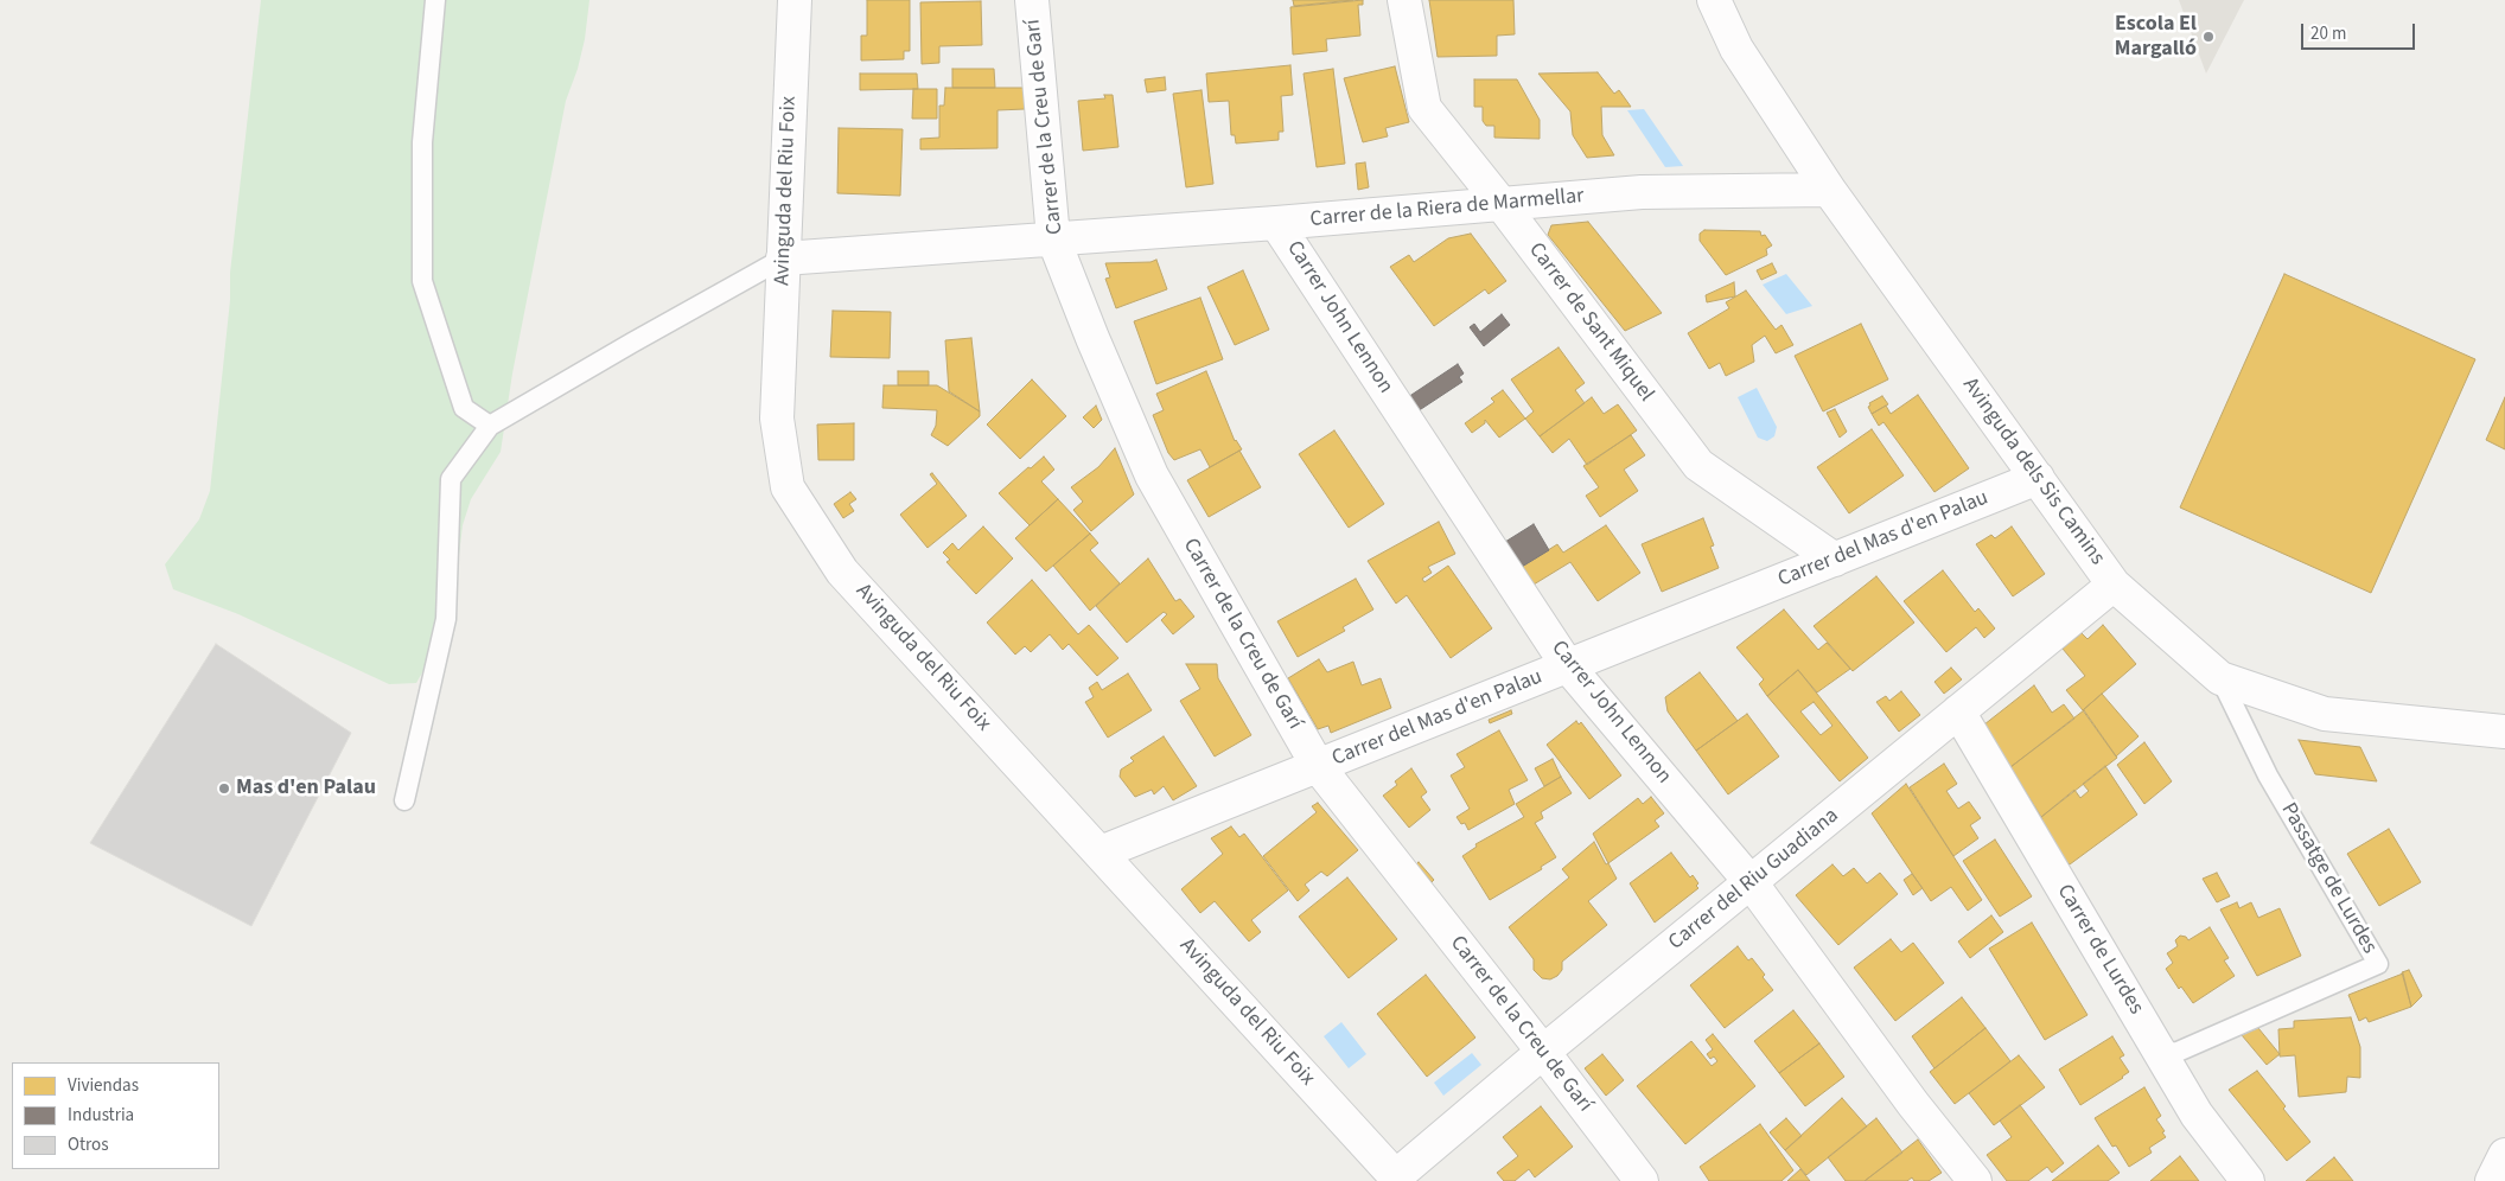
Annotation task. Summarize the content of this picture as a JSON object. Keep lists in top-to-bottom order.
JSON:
{
  "streets": {
    "street": [
      "Carrer de la Creu de Garí",
      "Avinguda del Riu Foix",
      "Carrer de la Riera de Marmellar",
      "Carrer John Lennon",
      "Carrer de Sant Miquel",
      "Avinguda dels Sis Camins",
      "Carrer del Mas d'en Palau",
      "Carrer del Riu Guadiana",
      "Carrer de Lurdes"
    ],
    "lane": ["Passatge de Lurdes"]
  },
  "crossings": [
    ["Carrer de la Creu de Garí", "Carrer de la Riera de Marmellar"],
    ["Carrer de la Creu de Garí", "Carrer del Mas d'en Palau"],
    ["Carrer de la Creu de Garí", "Carrer del Riu Guadiana"],
    ["Avinguda del Riu Foix", "Carrer de la Riera de Marmellar"],
    ["Avinguda del Riu Foix", "Carrer del Mas d'en Palau"],
    ["Avinguda del Riu Foix", "Carrer del Riu Guadiana"],
    ["Carrer de la Riera de Marmellar", "Carrer John Lennon"],
    ["Carrer de la Riera de Marmellar", "Carrer de Sant Miquel"],
    ["Carrer de la Riera de Marmellar", "Avinguda dels Sis Camins"],
    ["Carrer John Lennon", "Carrer del Mas d'en Palau"],
    ["Carrer John Lennon", "Carrer del Riu Guadiana"],
    ["Carrer de Sant Miquel", "Carrer del Mas d'en Palau"],
    ["Avinguda dels Sis Camins", "Carrer del Mas d'en Palau"],
    ["Avinguda dels Sis Camins", "Passatge de Lurdes"],
    ["Avinguda dels Sis Camins", "Carrer del Riu Guadiana"],
    ["Passatge de Lurdes", "Carrer de Lurdes"],
    ["Carrer del Riu Guadiana", "Carrer de Lurdes"]
  ],
  "places": ["Escola El Margalló", "Mas d'en Palau"],
  "legend": ["Viviendas", "Industria", "Otros"],
  "scale_bar": "20 m"
}
